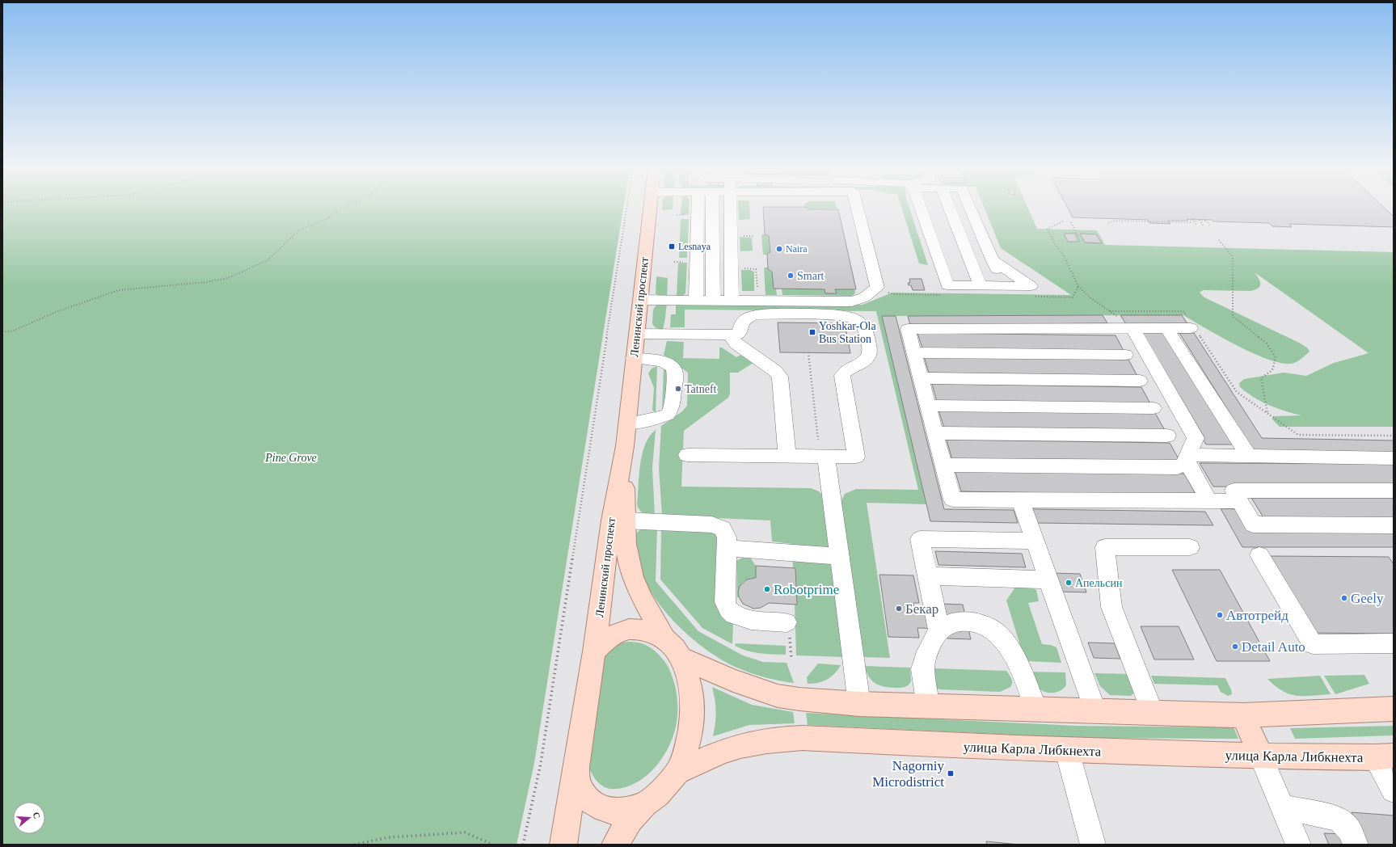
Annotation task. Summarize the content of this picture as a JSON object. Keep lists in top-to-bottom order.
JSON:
{
  "streets": {
    "main road": ["Ленинский проспект", "улица Карла Либкнехта"]
  },
  "parks": ["Pine Grove"],
  "places": {
    "transit": ["Lesnaya", "Yoshkar-Ola Bus Station", "Nagorniy Microdistrict"],
    "other": [
      "Naira",
      "Smart",
      "Tatneft",
      "Апельсин",
      "Robotprime",
      "Geely",
      "Бекар",
      "Автотрейд",
      "Detail Auto"
    ]
  },
  "north": "right"
}
